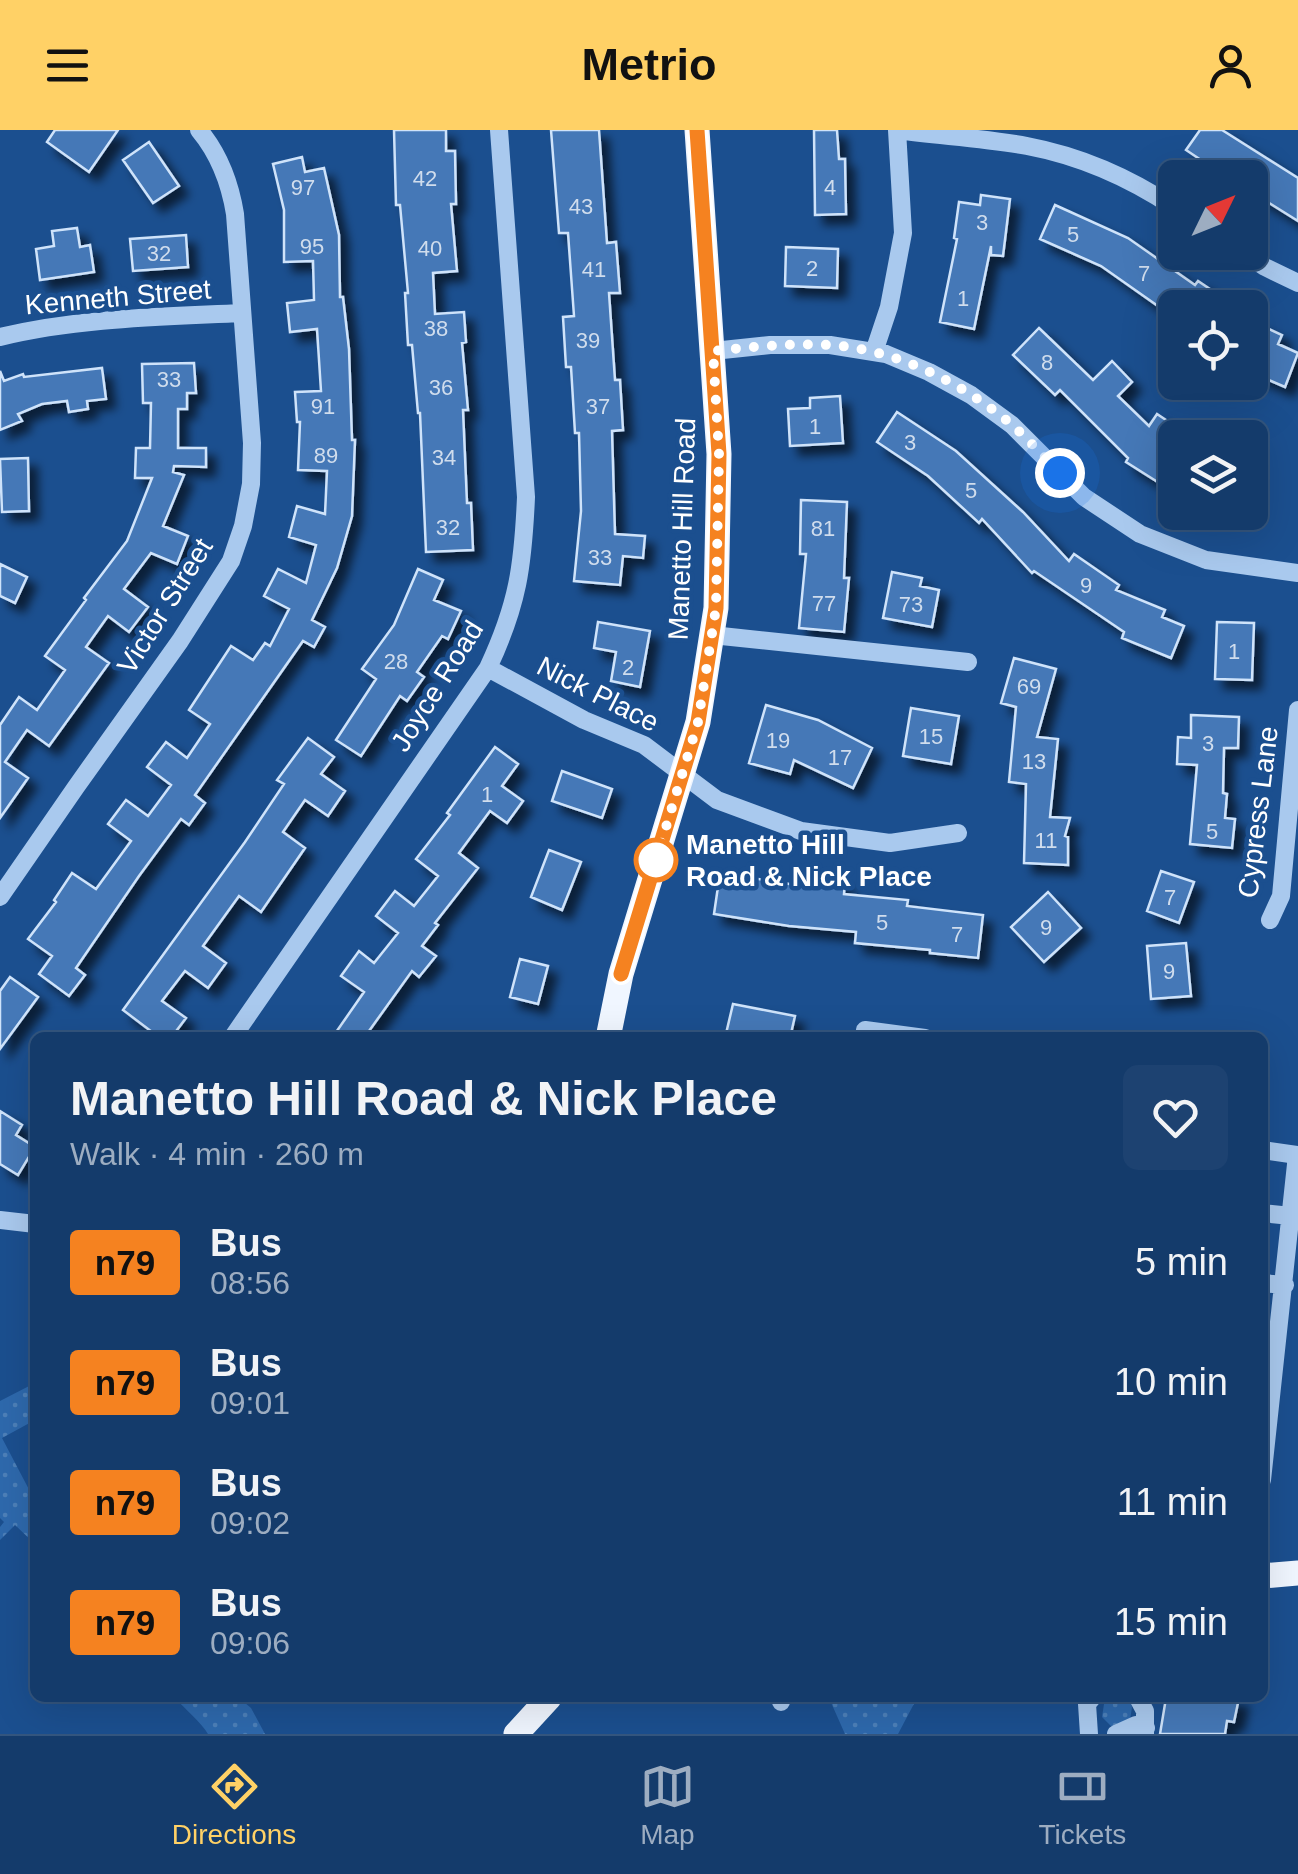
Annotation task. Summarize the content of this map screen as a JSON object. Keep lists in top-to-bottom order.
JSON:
{
  "streets": {
    "main road": ["Manetto Hill Road"],
    "street": [
      "Kenneth Street",
      "Victor Street",
      "Joyce Road",
      "Nick Place",
      "Cypress Lane"
    ]
  },
  "crossings": [
    ["Kenneth Street", "Victor Street"],
    ["Manetto Hill Road", "Nick Place"],
    ["Joyce Road", "Nick Place"]
  ],
  "places": ["Manetto Hill Road & Nick Place"],
  "lines": ["bus line n79"],
  "house_numbers": [
    "42",
    "97",
    "4",
    "43",
    "3",
    "5",
    "95",
    "40",
    "32",
    "2",
    "41",
    "7",
    "1",
    "38",
    "39",
    "8",
    "33",
    "36",
    "91",
    "37",
    "1",
    "3",
    "89",
    "34",
    "5",
    "32",
    "81",
    "33",
    "9",
    "77",
    "73",
    "1",
    "28",
    "2",
    "69",
    "15",
    "19",
    "3",
    "17",
    "13",
    "1",
    "5",
    "11",
    "7",
    "5",
    "9",
    "7",
    "9"
  ],
  "north": "top right",
  "page": {
    "header": "Metrio",
    "heading": ["Manetto Hill Road & Nick Place", "Walk · 4 min · 260 m"],
    "list": [
      {
        "mark": "n79",
        "name": "Bus",
        "note": "08:56",
        "value": "5 min"
      },
      {
        "mark": "n79",
        "name": "Bus",
        "note": "09:01",
        "value": "10 min"
      },
      {
        "mark": "n79",
        "name": "Bus",
        "note": "09:02",
        "value": "11 min"
      },
      {
        "mark": "n79",
        "name": "Bus",
        "note": "09:06",
        "value": "15 min"
      }
    ],
    "tabs": ["Directions", "Map", "Tickets"]
  }
}
